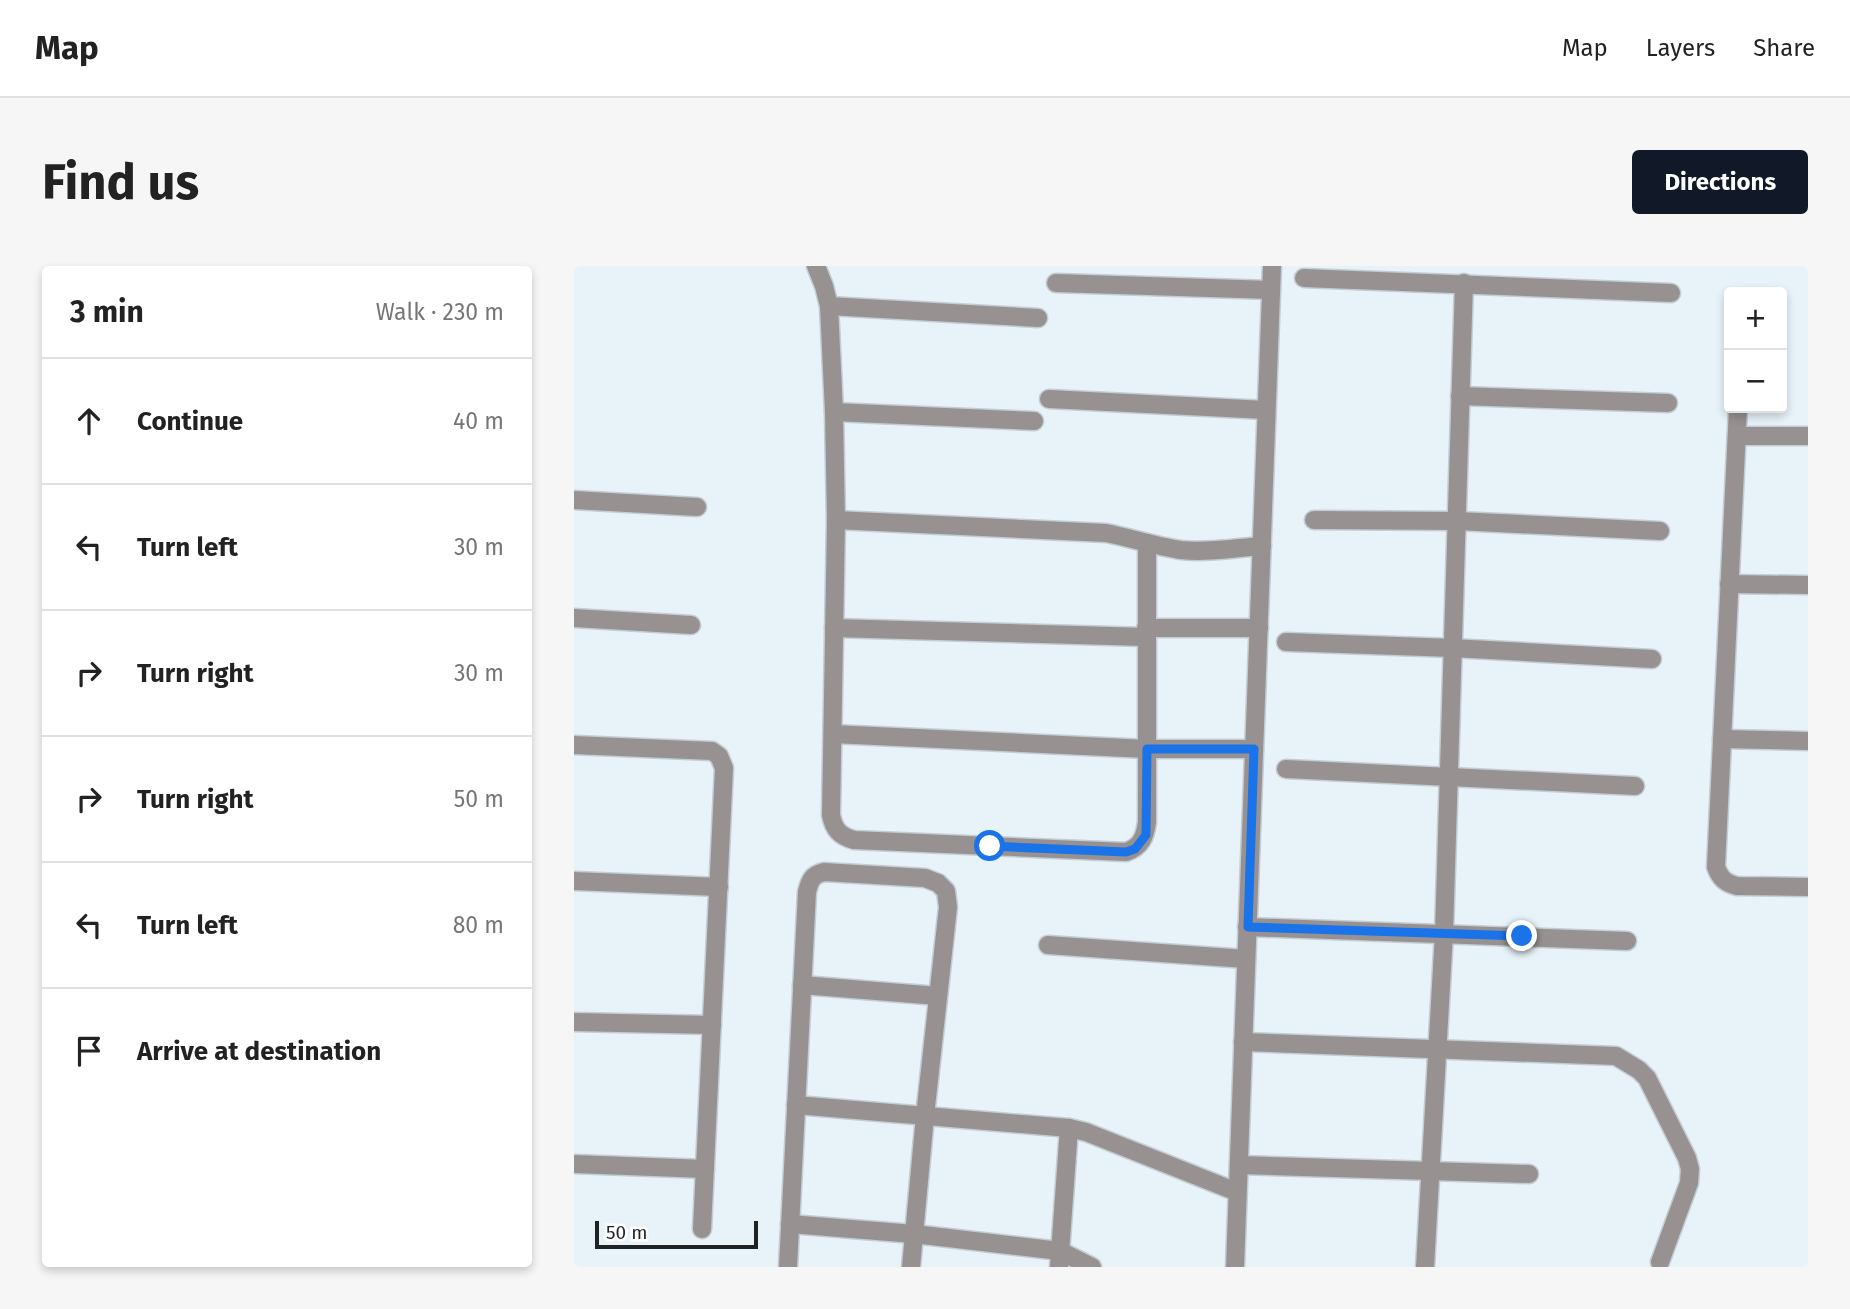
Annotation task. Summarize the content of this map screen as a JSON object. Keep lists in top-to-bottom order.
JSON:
{
  "scale_bar": "50 m",
  "page": {
    "header": "Map",
    "nav": ["Map", "Layers", "Share"],
    "buttons": "Directions",
    "title": "Find us",
    "heading": ["3 min", "Walk · 230 m"],
    "map_buttons": ["+", "−"],
    "list": [
      ["Continue", "40 m"],
      ["Turn left", "30 m"],
      ["Turn right", "30 m"],
      ["Turn right", "50 m"],
      ["Turn left", "80 m"],
      "Arrive at destination"
    ],
    "scale": "50 m"
  }
}
